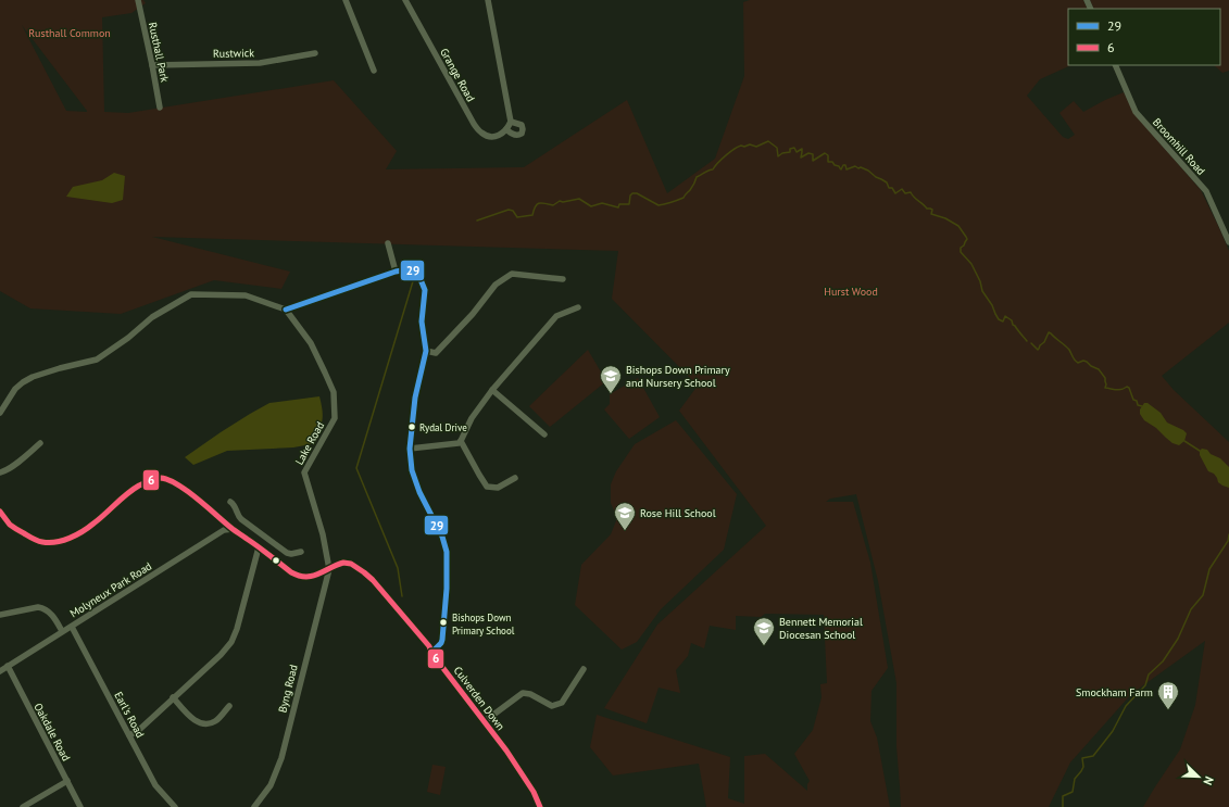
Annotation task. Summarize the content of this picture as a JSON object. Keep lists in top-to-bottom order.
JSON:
{
  "streets": {
    "street": [
      "Rusthall Park",
      "Rustwick",
      "Grange Road",
      "Broomhill Road",
      "Lake Road",
      "Molyneux Park Road",
      "Byng Road",
      "Culverden Down",
      "Earl's Road",
      "Oakdale Road"
    ]
  },
  "crossings": [
    ["Rusthall Park", "Rustwick"],
    ["Lake Road", "Byng Road"],
    ["Lake Road", "Culverden Down"],
    ["Molyneux Park Road", "Earl's Road"],
    ["Molyneux Park Road", "Oakdale Road"],
    ["Byng Road", "Culverden Down"]
  ],
  "parks": ["Rusthall Common", "Hurst Wood"],
  "places": {
    "school or university": ["Bishops Down Primary and Nursery School", "Rose Hill School", "Bennett Memorial Diocesan School"],
    "other": ["Rydal Drive", "Bishops Down Primary School"],
    "building": ["Smockham Farm"]
  },
  "lines": ["transit line 29", "transit line 6"],
  "legend": ["29", "6"],
  "north": "bottom right"
}
